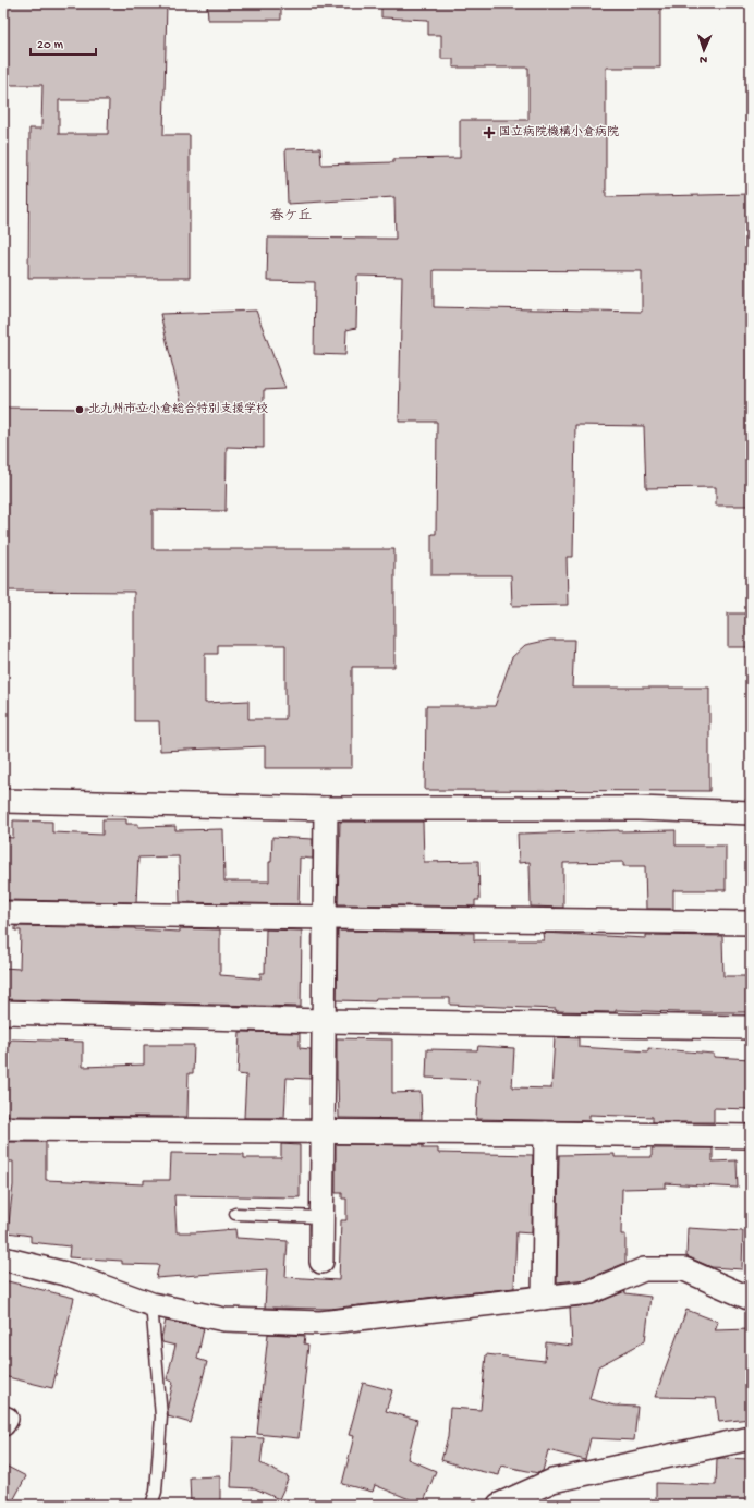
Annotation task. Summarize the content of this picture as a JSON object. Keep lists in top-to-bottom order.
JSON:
{
  "districts": ["春ケ丘"],
  "places": {
    "health": ["国立病院機構小倉病院"],
    "other": ["北九州市立小倉総合特別支援学校"]
  },
  "scale_bar": "20 m",
  "north": "bottom"
}
